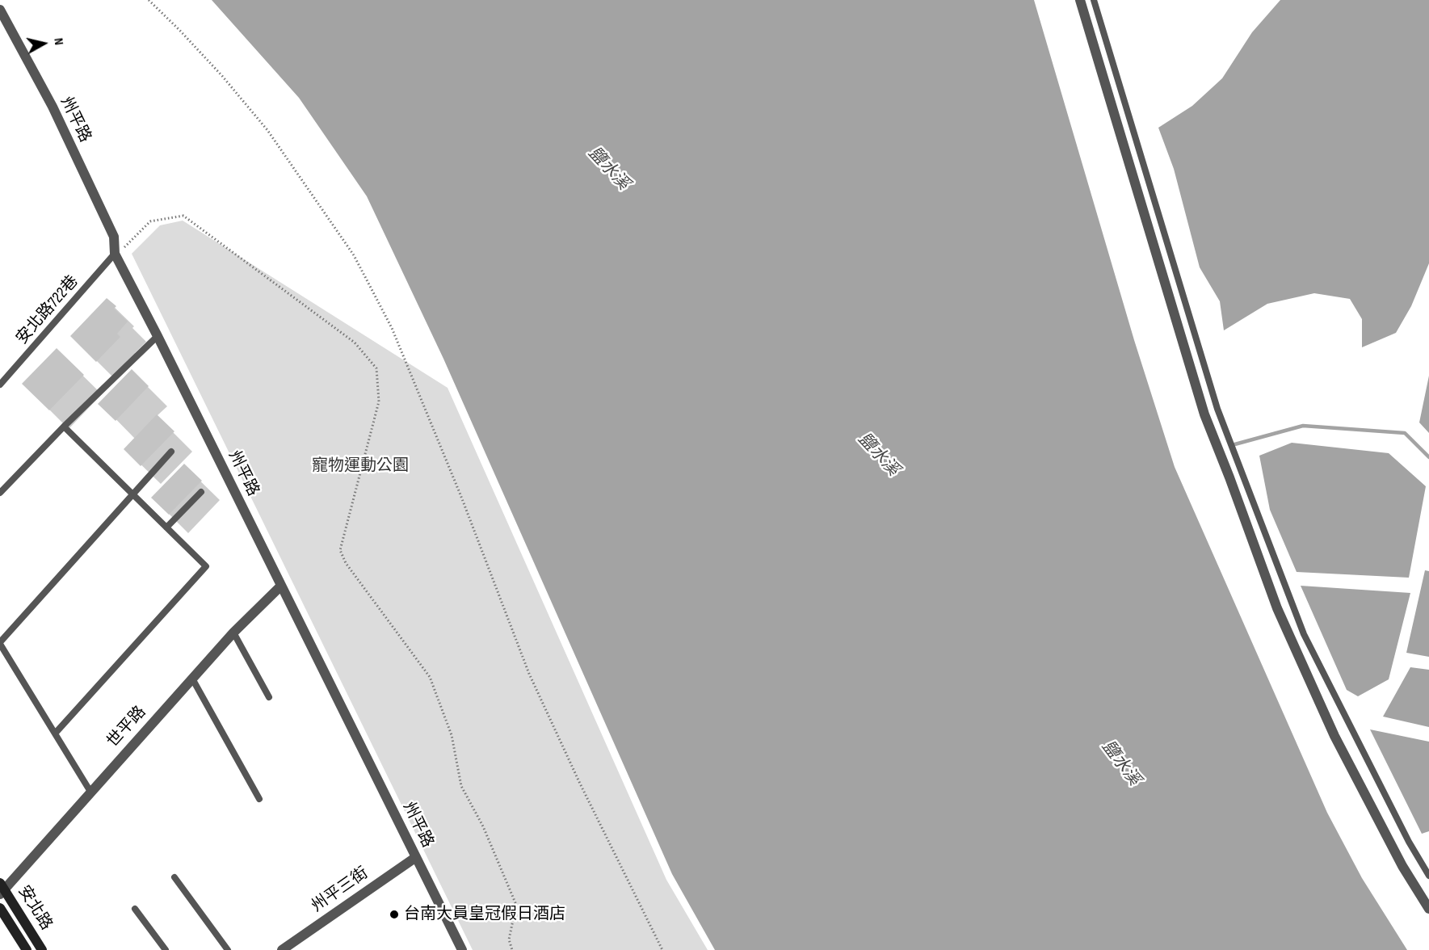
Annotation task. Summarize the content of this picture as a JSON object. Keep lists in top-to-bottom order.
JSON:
{
  "streets": {
    "street": [
      "州平路",
      "世平路",
      "州平三街",
      "安北路"
    ],
    "lane": ["安北路722巷"]
  },
  "crossings": [
    ["州平路", "安北路722巷"],
    ["州平路", "世平路"],
    ["州平路", "州平三街"],
    ["世平路", "安北路"]
  ],
  "water": ["鹽水溪"],
  "parks": ["寵物運動公園"],
  "places": ["台南大員皇冠假日酒店"],
  "north": "right"
}
